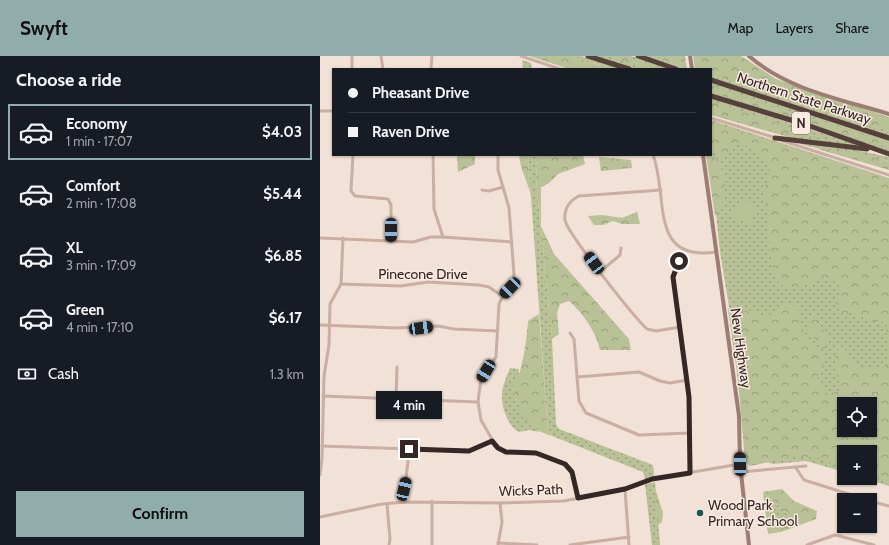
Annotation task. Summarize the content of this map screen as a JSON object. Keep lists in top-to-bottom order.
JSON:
{
  "streets": {
    "highway": ["Northern State Parkway", "N"],
    "street": ["Pinecone Drive", "New Highway", "Wicks Path"]
  },
  "crossings": [
    ["New Highway", "Wicks Path"]
  ],
  "places": ["Wood Park Primary School"],
  "page": {
    "header": "Swyft",
    "nav": ["Map", "Layers", "Share"],
    "heading": "Choose a ride",
    "banner": ["Pheasant Drive", "Raven Drive"],
    "list": [
      {
        "name": "Economy",
        "note": "1 min · 17:07",
        "value": "$4.03"
      },
      {
        "name": "Comfort",
        "note": "2 min · 17:08",
        "value": "$5.44"
      },
      {
        "name": "XL",
        "note": "3 min · 17:09",
        "value": "$6.85"
      },
      {
        "name": "Green",
        "note": "4 min · 17:10",
        "value": "$6.17"
      }
    ],
    "pay": ["Cash", "1.3 km"],
    "bubble": "4 min",
    "map_buttons": ["+", "−"],
    "buttons": "Confirm"
  }
}
